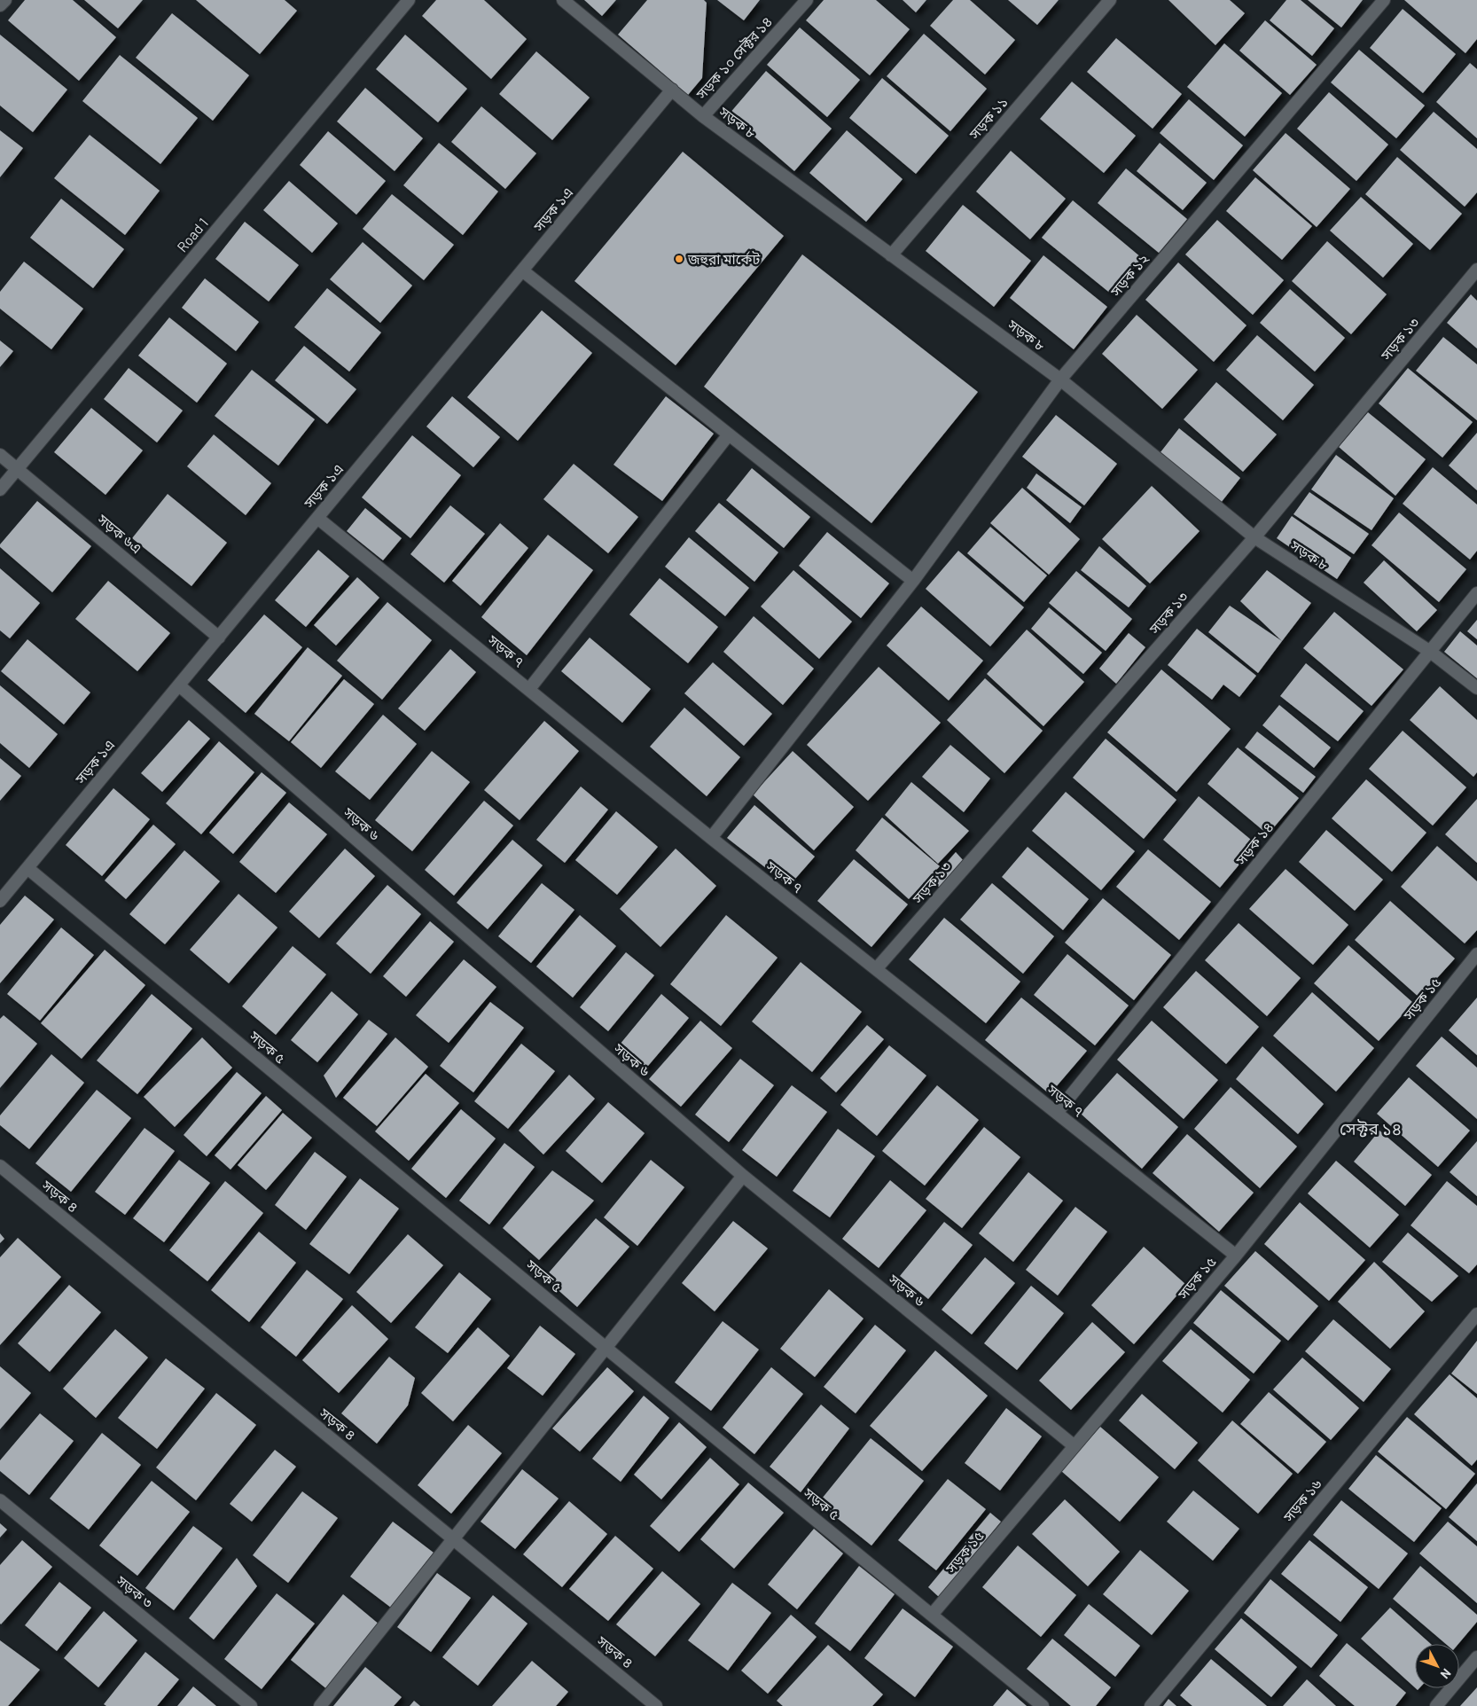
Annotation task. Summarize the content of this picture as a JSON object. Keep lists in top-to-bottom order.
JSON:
{
  "streets": {
    "street": [
      "সড়ক ১০ সেক্টর ১৪",
      "সড়ক ১১",
      "সড়ক ৮",
      "সড়ক ১এ",
      "Road 1",
      "সড়ক ১২",
      "সড়ক ১৩",
      "সড়ক ৬এ",
      "সড়ক ৭",
      "সড়ক ৬",
      "সড়ক ১৪",
      "সড়ক ১৫",
      "সড়ক ৫",
      "সড়ক ৪",
      "সড়ক ১৬",
      "সড়ক ৩"
    ]
  },
  "crossings": [
    ["সড়ক ১০ সেক্টর ১৪", "সড়ক ৮"],
    ["সড়ক ১১", "সড়ক ৮"],
    ["সড়ক ৮", "সড়ক ১এ"],
    ["সড়ক ৮", "সড়ক ১২"],
    ["সড়ক ৮", "সড়ক ১৩"],
    ["সড়ক ৮", "সড়ক ১৪"],
    ["সড়ক ১এ", "সড়ক ৬এ"],
    ["সড়ক ১এ", "সড়ক ৭"],
    ["সড়ক ১এ", "সড়ক ৬"],
    ["সড়ক ১এ", "সড়ক ৫"],
    ["Road 1", "সড়ক ৬এ"],
    ["সড়ক ১২", "সড়ক ৭"],
    ["সড়ক ১৩", "সড়ক ৭"],
    ["সড়ক ৭", "সড়ক ১৪"],
    ["সড়ক ৭", "সড়ক ১৫"],
    ["সড়ক ৬", "সড়ক ১৫"],
    ["সড়ক ১৫", "সড়ক ৫"]
  ],
  "districts": ["সেক্টর ১৪"],
  "places": ["জহুরা মার্কেট"],
  "north": "bottom right"
}
